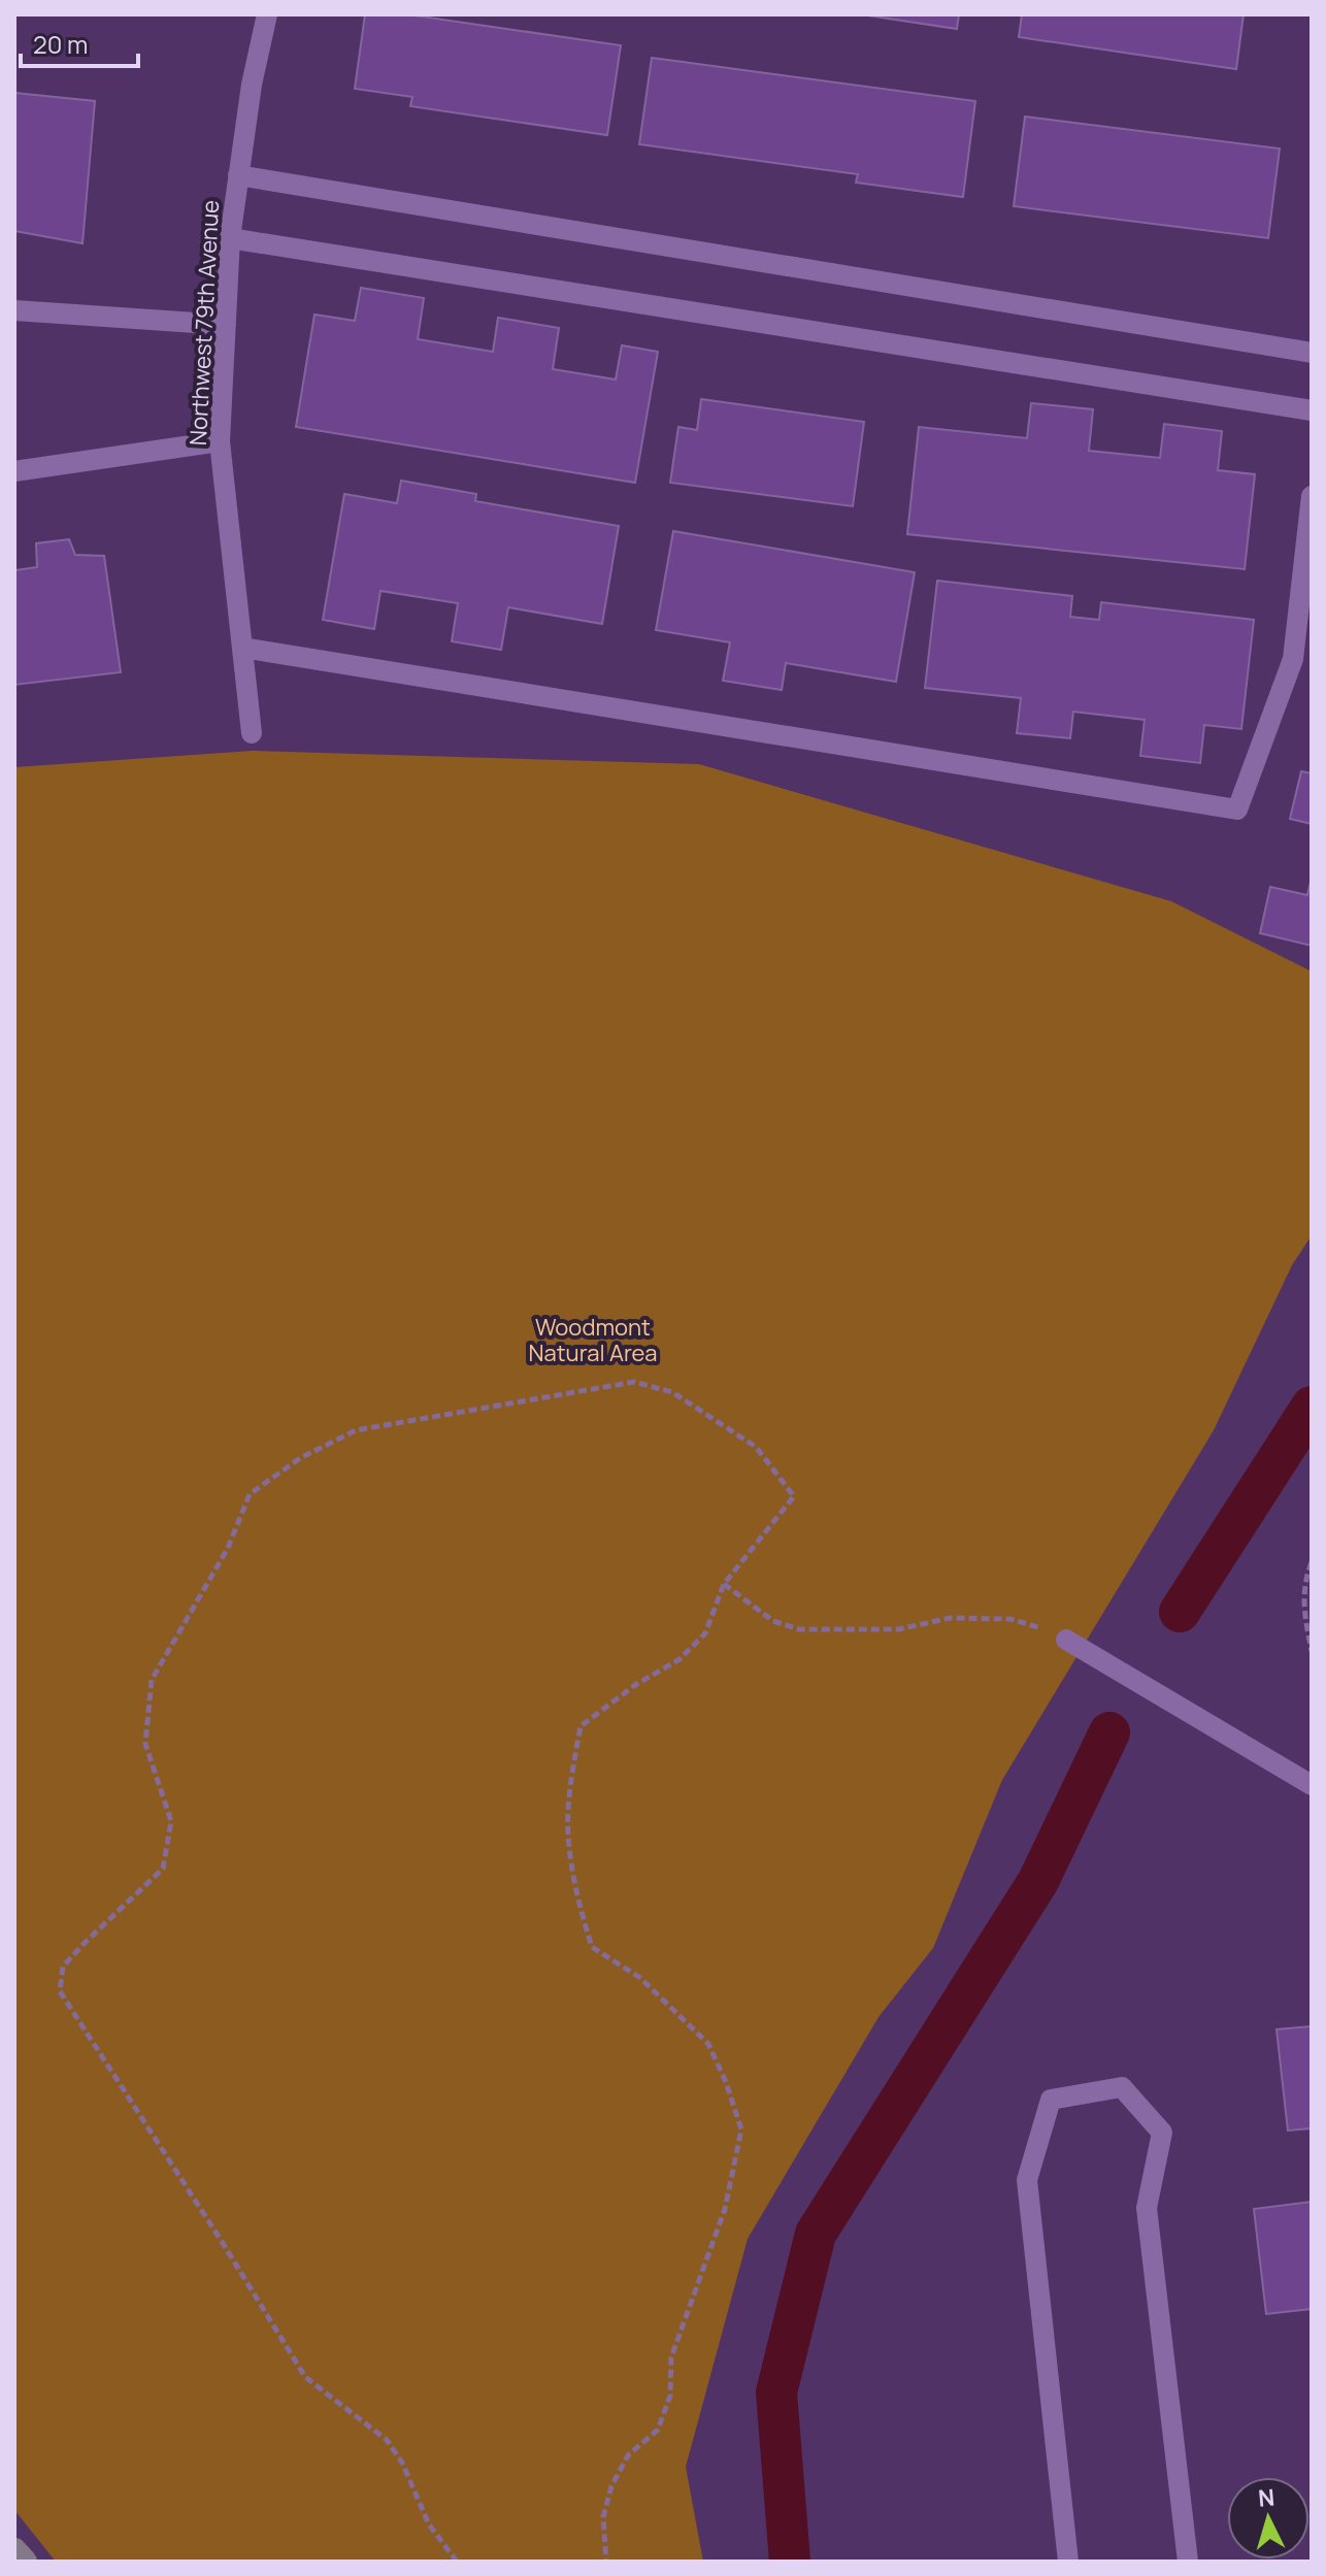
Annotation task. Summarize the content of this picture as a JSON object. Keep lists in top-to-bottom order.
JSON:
{
  "streets": {
    "lane": ["Northwest 79th Avenue"]
  },
  "parks": ["Woodmont Natural Area"],
  "scale_bar": "20 m",
  "north": "top"
}
